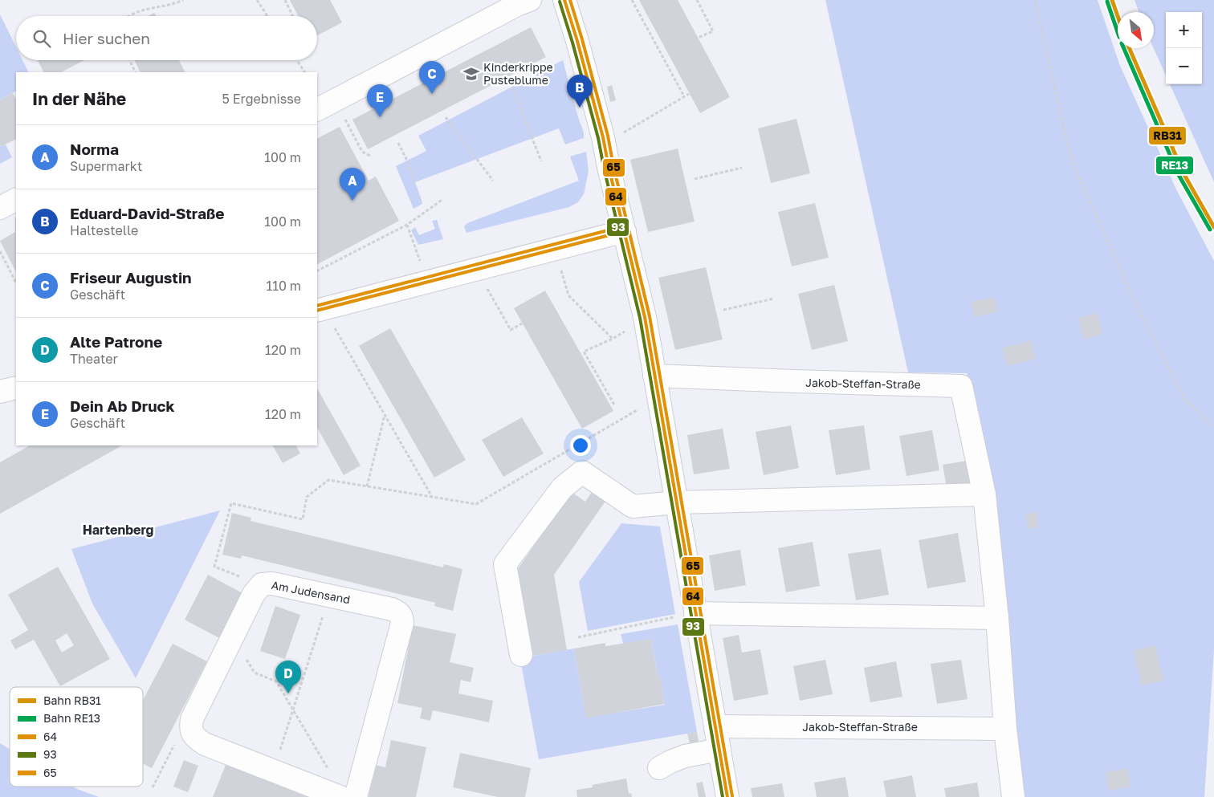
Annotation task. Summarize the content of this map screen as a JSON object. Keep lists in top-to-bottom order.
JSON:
{
  "streets": {
    "street": ["Jakob-Steffan-Straße", "Am Judensand"]
  },
  "districts": ["Hartenberg"],
  "places": {
    "school or university": ["Kinderkrippe Pusteblume"]
  },
  "lines": [
    "rail line RB31",
    "transit line 64",
    "transit line 65",
    "rail line RE13",
    "transit line 93"
  ],
  "legend": [
    "Bahn RB31",
    "Bahn RE13",
    "64",
    "93",
    "65"
  ],
  "north": "bottom right",
  "page": {
    "map_buttons": ["+", "−"],
    "search": "Hier suchen",
    "pins": [
      "C",
      "B",
      "E",
      "A",
      "D"
    ],
    "heading": ["In der Nähe", "5 Ergebnisse"],
    "list": [
      {
        "mark": "A",
        "name": "Norma",
        "note": "Supermarkt",
        "value": "100 m"
      },
      {
        "mark": "B",
        "name": "Eduard-David-Straße",
        "note": "Haltestelle",
        "value": "100 m"
      },
      {
        "mark": "C",
        "name": "Friseur Augustin",
        "note": "Geschäft",
        "value": "110 m"
      },
      {
        "mark": "D",
        "name": "Alte Patrone",
        "note": "Theater",
        "value": "120 m"
      },
      {
        "mark": "E",
        "name": "Dein Ab Druck",
        "note": "Geschäft",
        "value": "120 m"
      }
    ]
  }
}
